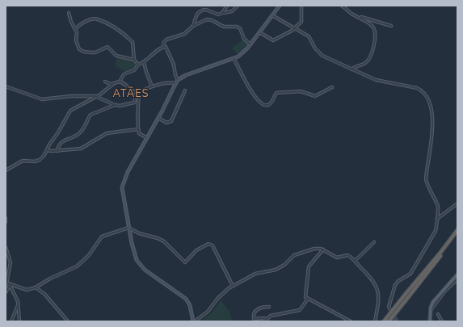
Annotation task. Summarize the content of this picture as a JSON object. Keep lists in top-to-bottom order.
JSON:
{
  "districts": ["ATÃES"]
}
